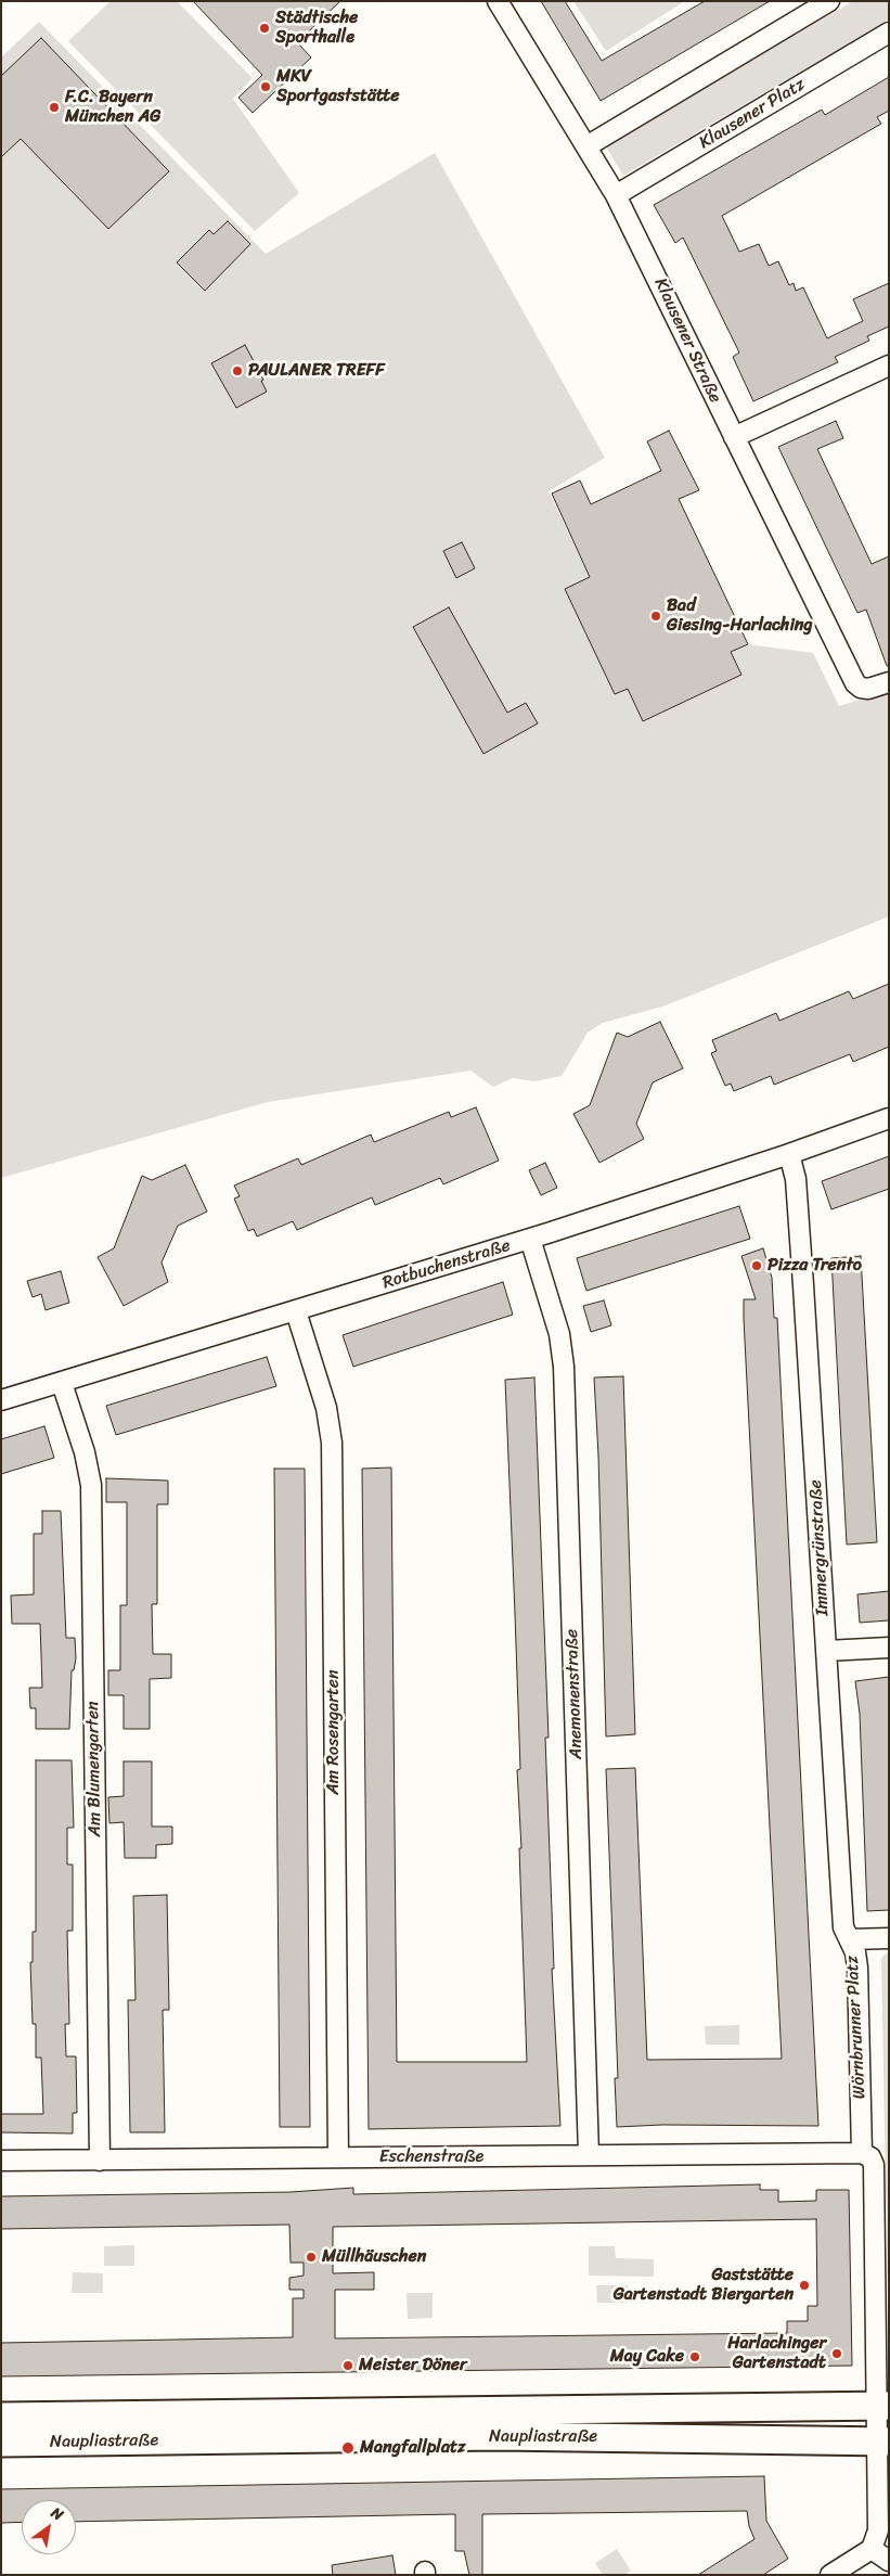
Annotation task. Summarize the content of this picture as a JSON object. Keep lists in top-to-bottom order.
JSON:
{
  "streets": {
    "street": [
      "Klausener Platz",
      "Klausener Straße",
      "Rotbuchenstraße",
      "Immergrünstraße",
      "Anemonenstraße",
      "Am Rosengarten",
      "Am Blumengarten",
      "Wörnbrunner Platz",
      "Eschenstraße",
      "Naupliastraße"
    ]
  },
  "crossings": [
    ["Klausener Platz", "Klausener Straße"],
    ["Rotbuchenstraße", "Immergrünstraße"],
    ["Rotbuchenstraße", "Anemonenstraße"],
    ["Rotbuchenstraße", "Am Rosengarten"],
    ["Rotbuchenstraße", "Am Blumengarten"],
    ["Immergrünstraße", "Wörnbrunner Platz"],
    ["Anemonenstraße", "Eschenstraße"],
    ["Am Rosengarten", "Eschenstraße"],
    ["Am Blumengarten", "Eschenstraße"],
    ["Wörnbrunner Platz", "Eschenstraße"]
  ],
  "places": [
    "Städtische Sporthalle",
    "MKV Sportgaststätte",
    "F.C. Bayern München AG",
    "PAULANER TREFF",
    "Bad Giesing-Harlaching",
    "Pizza Trento",
    "Müllhäuschen",
    "Gaststätte Gartenstadt Biergarten",
    "Harlachinger Gartenstadt",
    "May Cake",
    "Meister Döner",
    "Mangfallplatz"
  ],
  "north": "top right"
}
